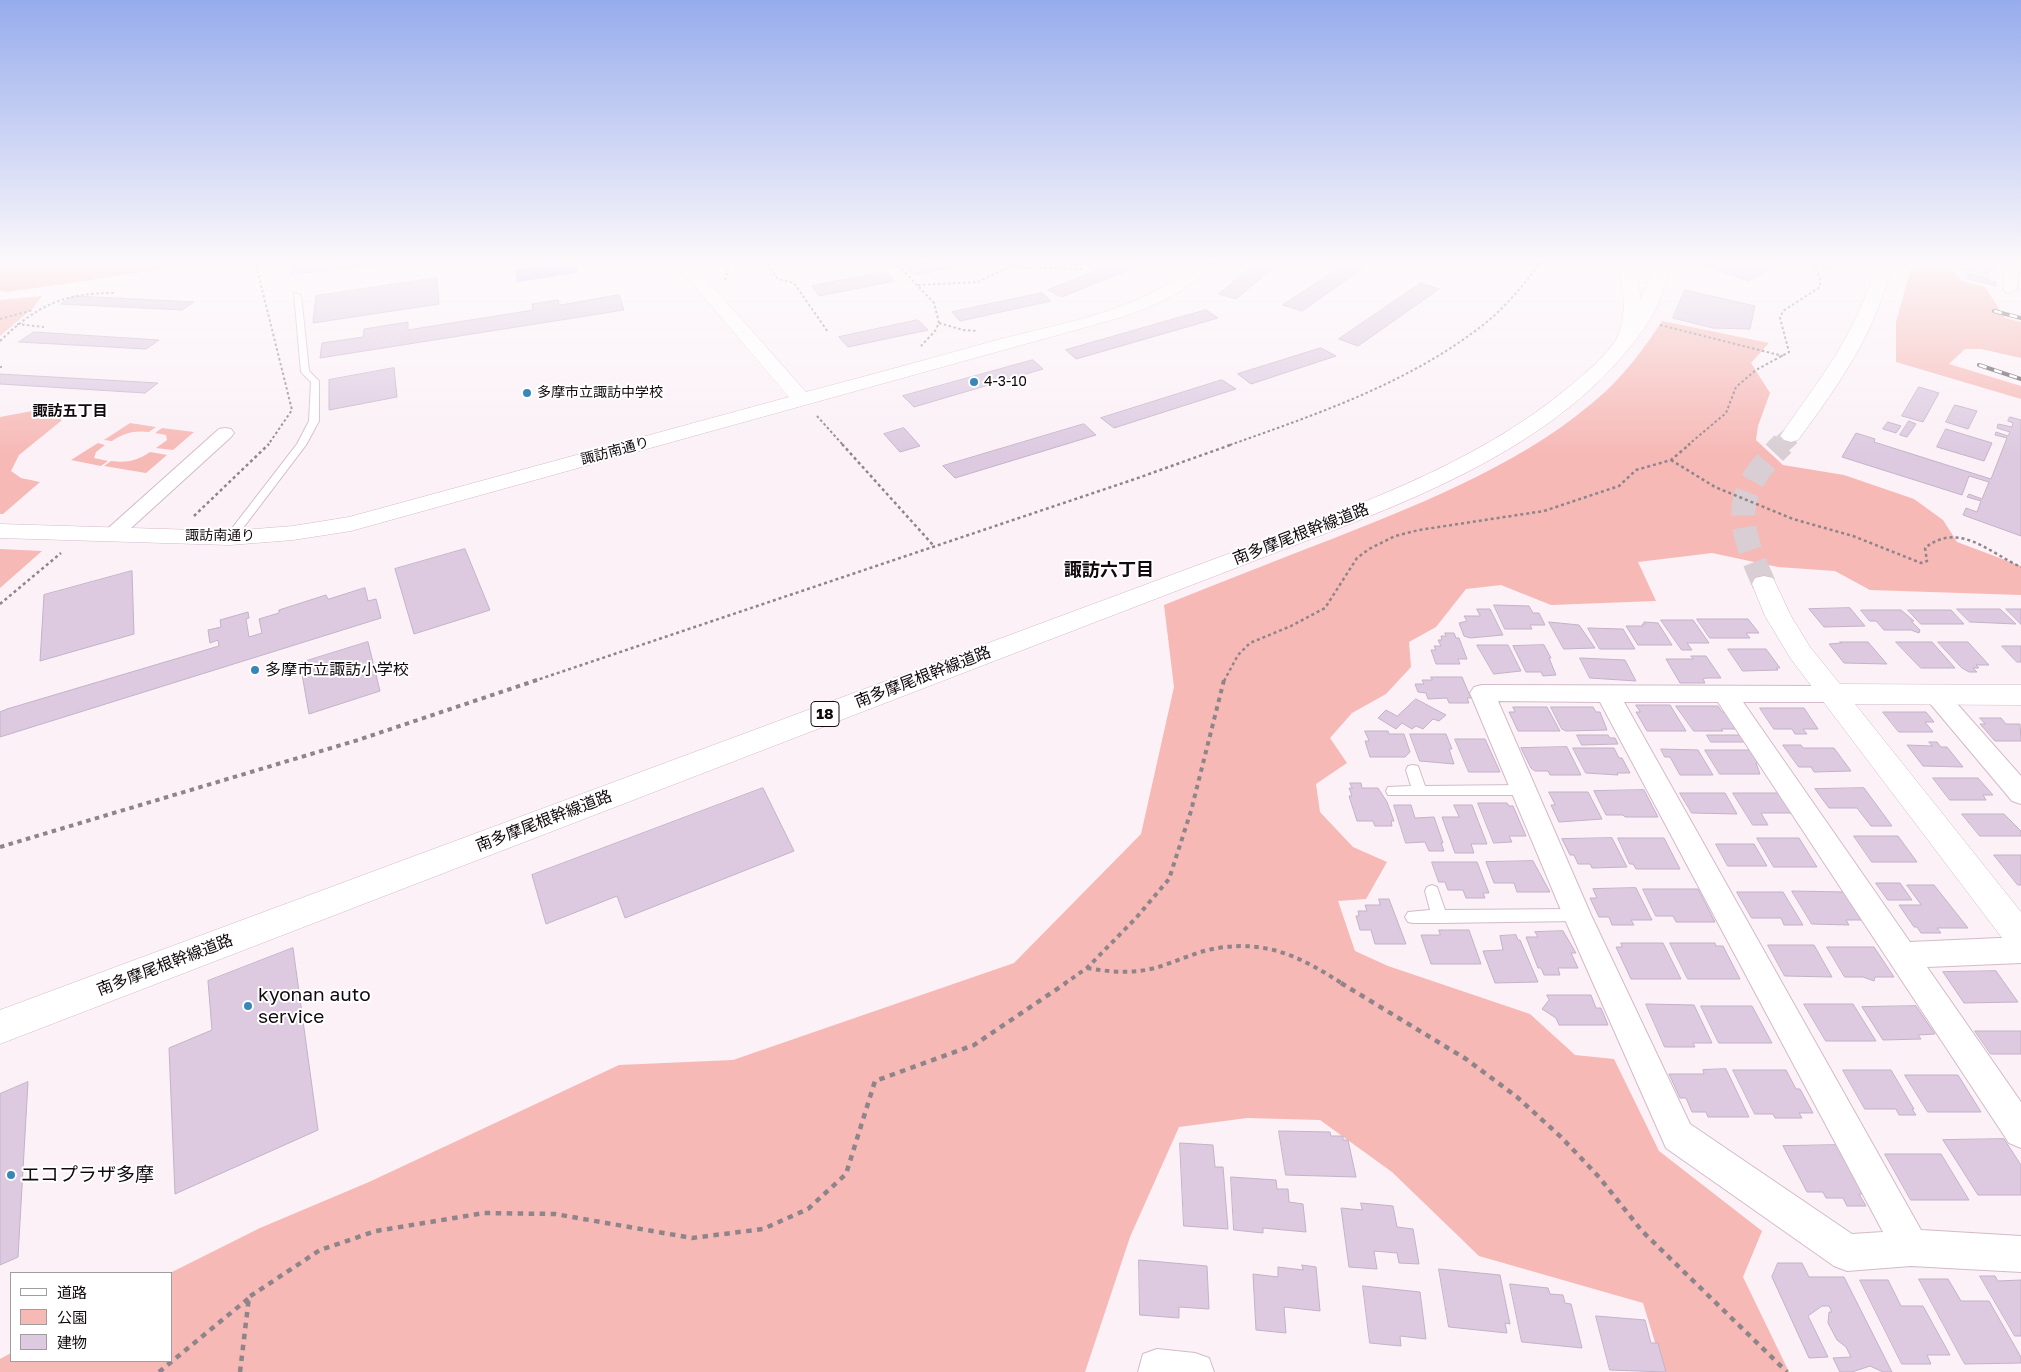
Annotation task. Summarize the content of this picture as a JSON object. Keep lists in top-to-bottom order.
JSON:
{
  "streets": {
    "street": ["諏訪南通り", "南多摩尾根幹線道路", "18"]
  },
  "districts": ["諏訪五丁目", "諏訪六丁目"],
  "places": [
    "4-3-10",
    "多摩市立諏訪中学校",
    "多摩市立諏訪小学校",
    "kyonan auto service",
    "エコプラザ多摩"
  ],
  "legend": ["道路", "公園", "建物"]
}
